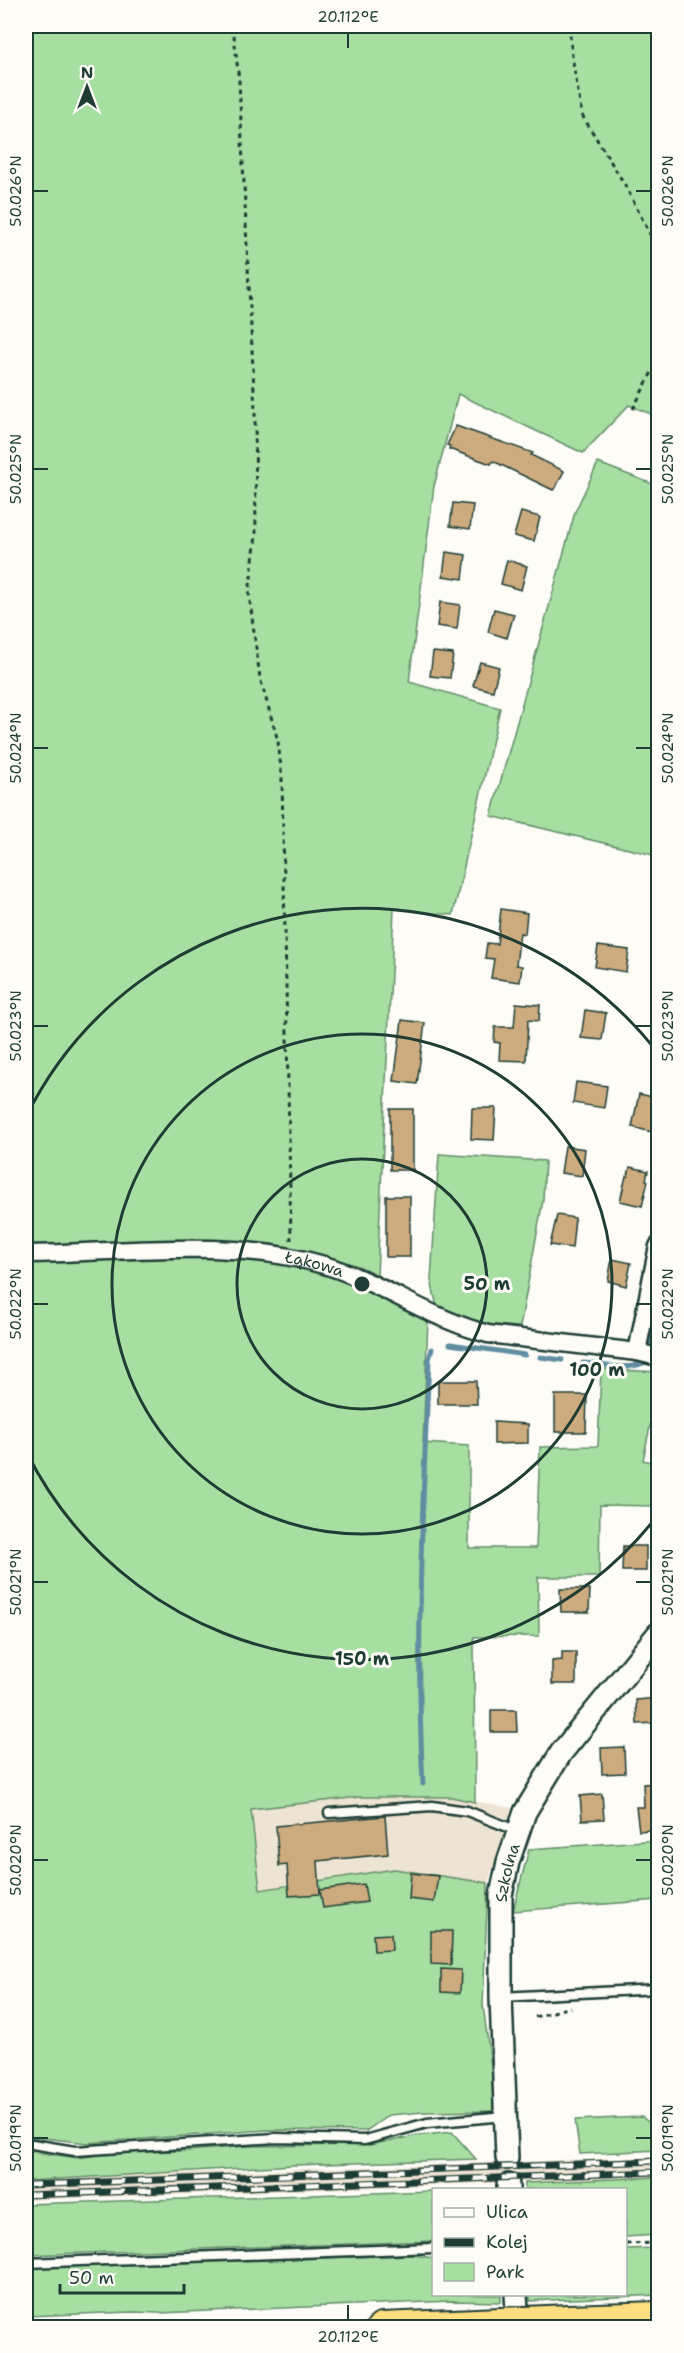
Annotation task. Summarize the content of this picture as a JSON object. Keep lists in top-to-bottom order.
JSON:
{
  "streets": {
    "street": ["Łąkowa", "Szkolna"]
  },
  "legend": ["Ulica", "Kolej", "Park"],
  "scale_bar": "50 m",
  "north": "top",
  "coordinates": [
    "20.112°E",
    "50.026°N",
    "50.025°N",
    "50.024°N",
    "50.023°N",
    "50.022°N",
    "50.021°N",
    "50.020°N",
    "50.019°N"
  ],
  "rings": ["50 m", "100 m", "150 m"]
}
